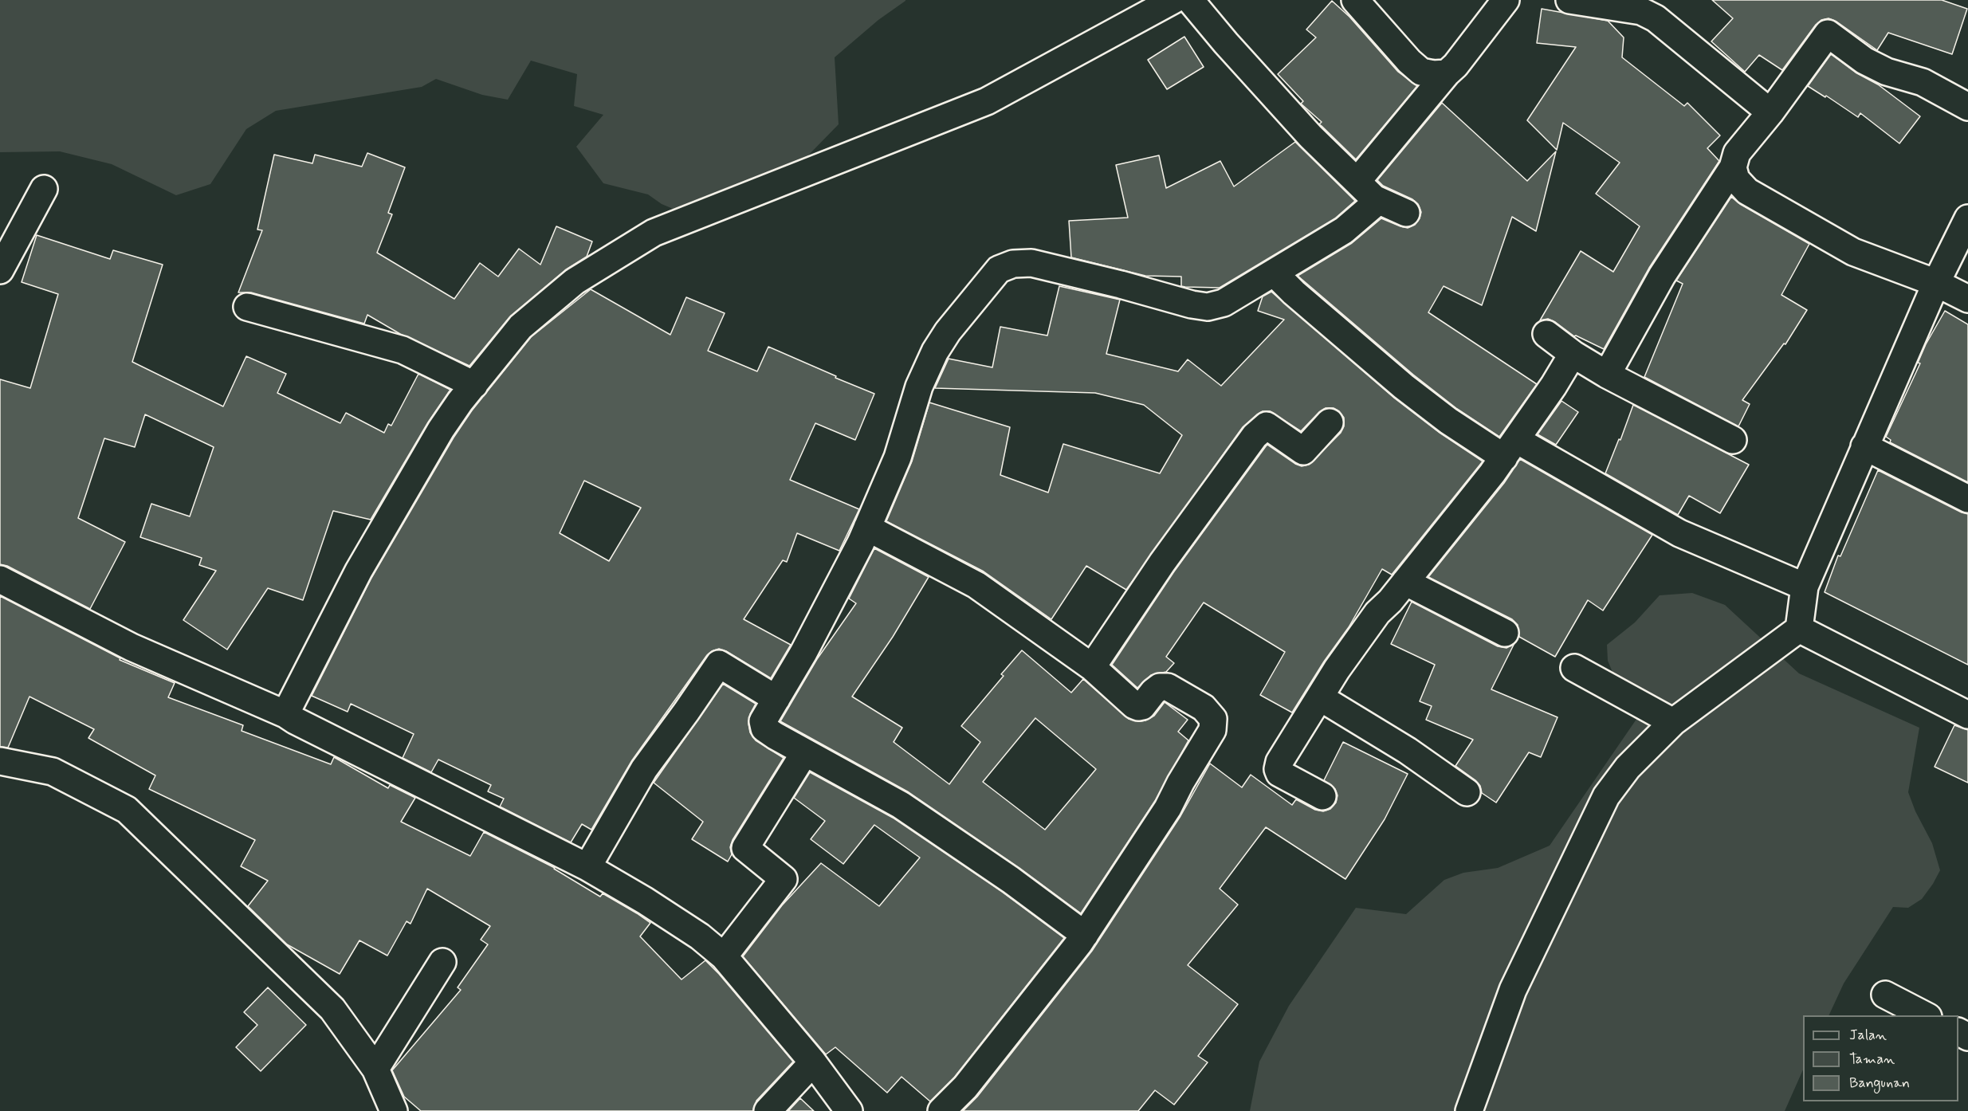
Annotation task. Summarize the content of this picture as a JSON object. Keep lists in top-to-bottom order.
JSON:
{
  "legend": ["Jalan", "Taman", "Bangunan"]
}
